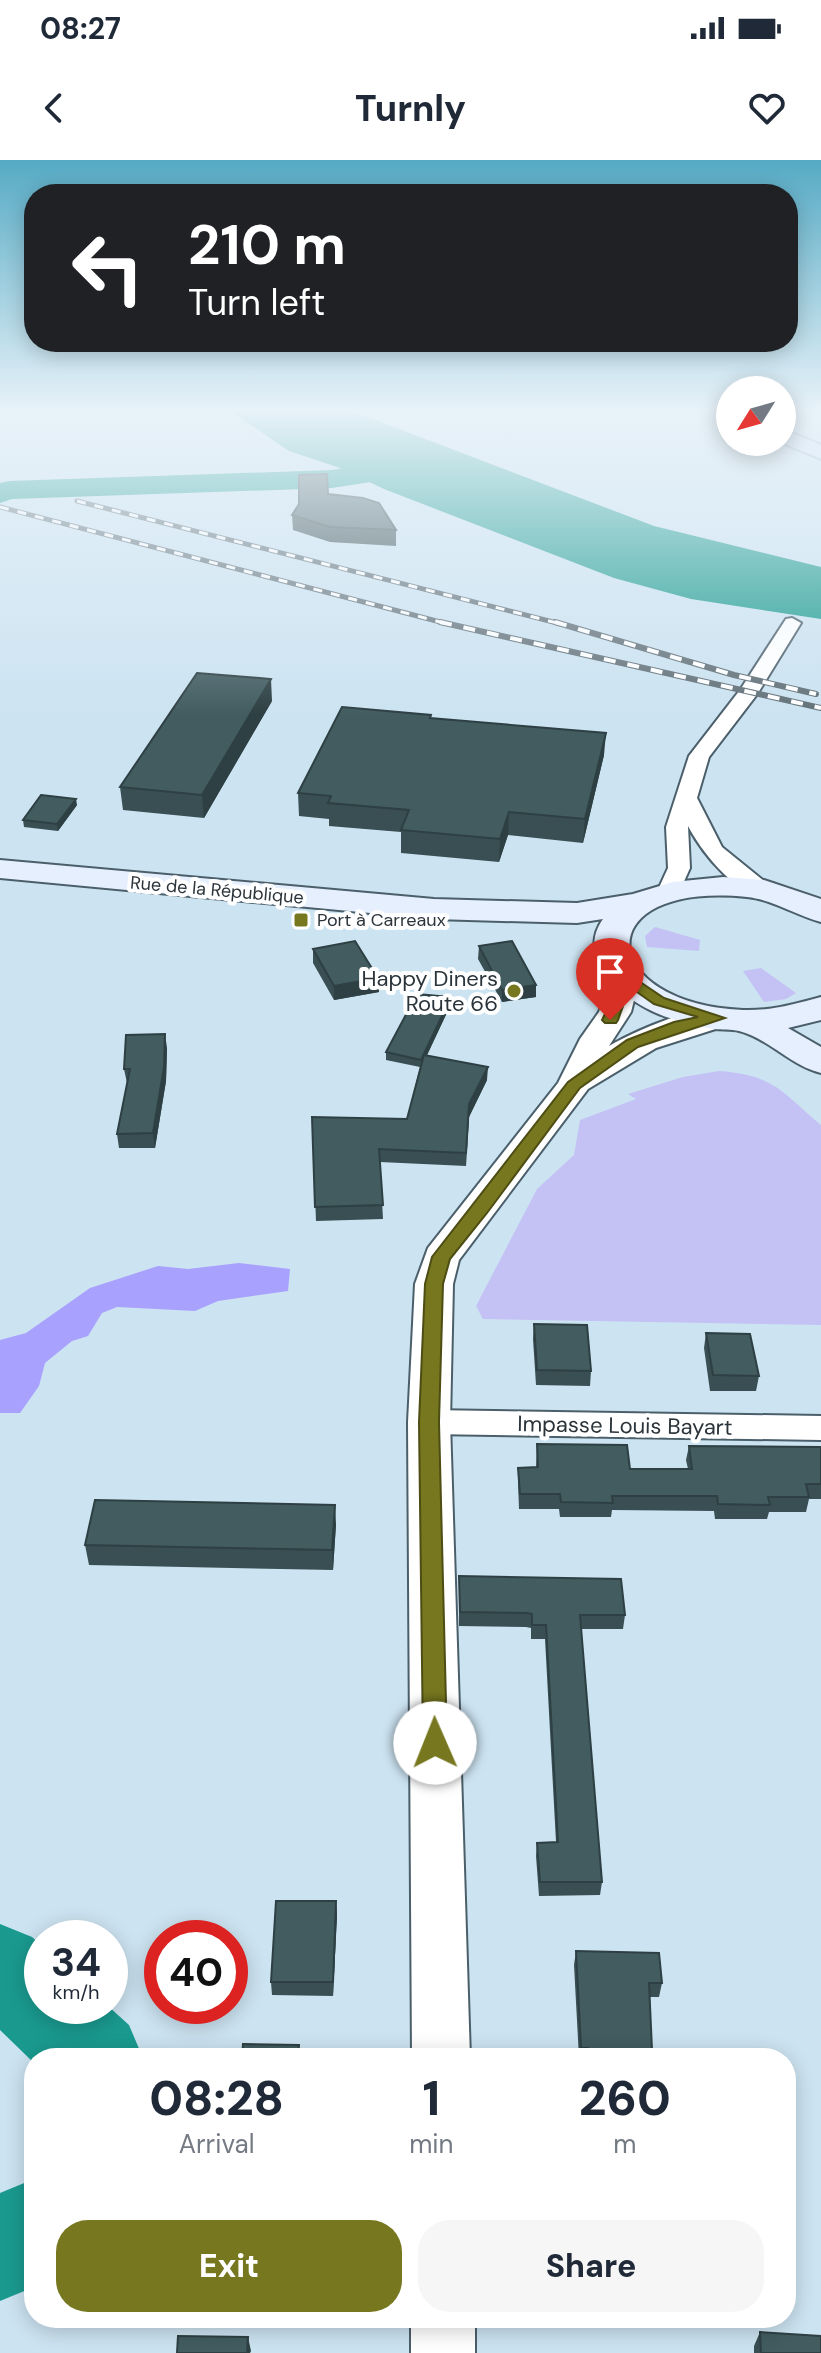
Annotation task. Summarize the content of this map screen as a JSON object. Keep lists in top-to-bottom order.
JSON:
{
  "streets": {
    "main road": ["Rue de la République"],
    "street": ["Impasse Louis Bayart"]
  },
  "places": {
    "transit": ["Port à Carreaux"],
    "other": ["Happy Diners Route 66"]
  },
  "north": "bottom left",
  "page": {
    "status": "08:27",
    "header": "Turnly",
    "turn": ["210 m", "Turn left"],
    "speed": "34 km/h",
    "limit": "40",
    "eta": [
      "08:28",
      "Arrival",
      "1",
      "min",
      "260",
      "m"
    ],
    "buttons": ["Exit", "Share"]
  }
}
